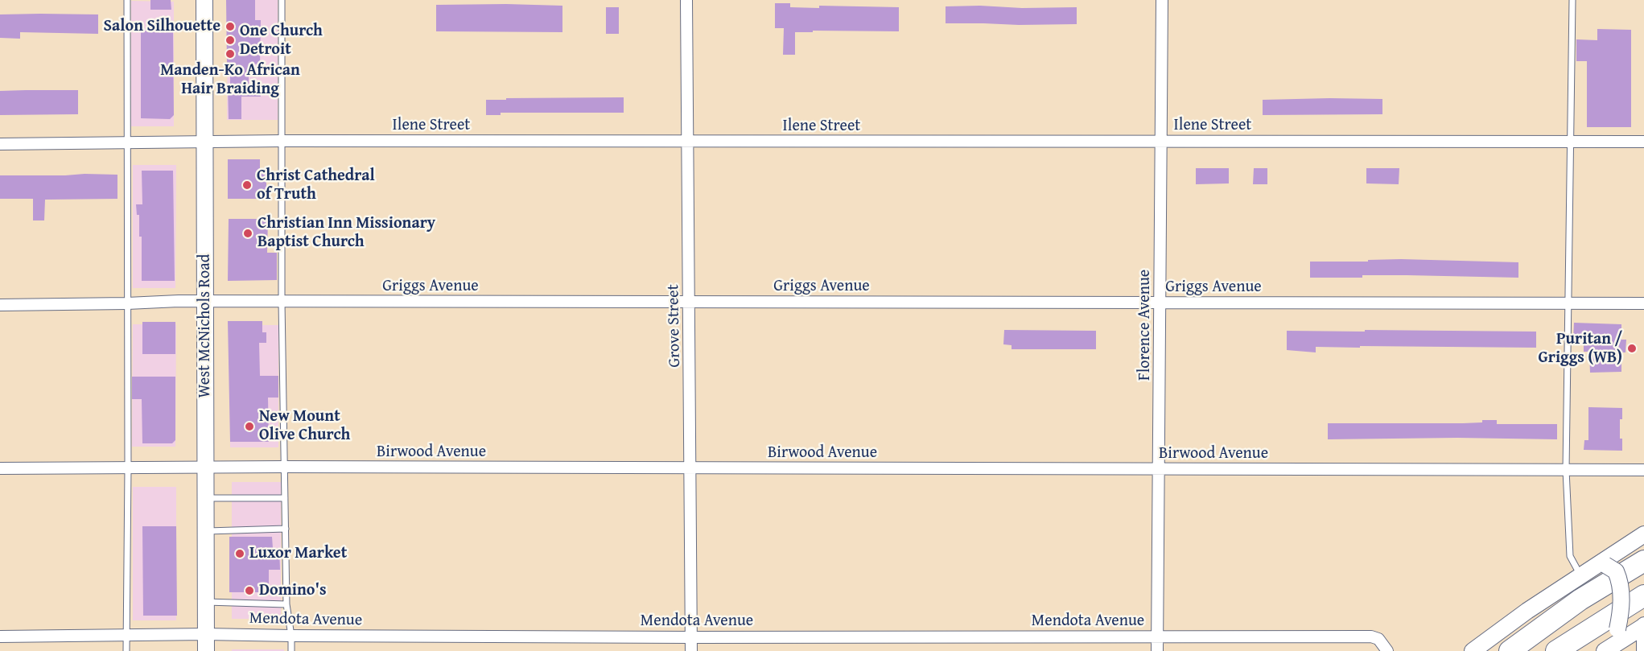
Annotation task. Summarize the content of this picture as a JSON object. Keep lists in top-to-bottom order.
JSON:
{
  "streets": {
    "main road": ["West McNichols Road"],
    "street": [
      "Ilene Street",
      "Griggs Avenue",
      "Florence Avenue",
      "Grove Street",
      "Birwood Avenue",
      "Mendota Avenue"
    ]
  },
  "crossings": [
    ["Ilene Street", "Florence Avenue"],
    ["Ilene Street", "West McNichols Road"],
    ["Ilene Street", "Grove Street"],
    ["Griggs Avenue", "Florence Avenue"],
    ["Griggs Avenue", "West McNichols Road"],
    ["Griggs Avenue", "Grove Street"],
    ["Florence Avenue", "Birwood Avenue"],
    ["Florence Avenue", "Mendota Avenue"],
    ["West McNichols Road", "Birwood Avenue"],
    ["West McNichols Road", "Mendota Avenue"],
    ["Grove Street", "Birwood Avenue"],
    ["Grove Street", "Mendota Avenue"]
  ],
  "places": [
    "Salon Silhouette",
    "One Church Detroit",
    "Manden-Ko African Hair Braiding",
    "Christ Cathedral of Truth",
    "Christian Inn Missionary Baptist Church",
    "Puritan / Griggs (WB)",
    "New Mount Olive Church",
    "Luxor Market",
    "Domino's"
  ]
}
